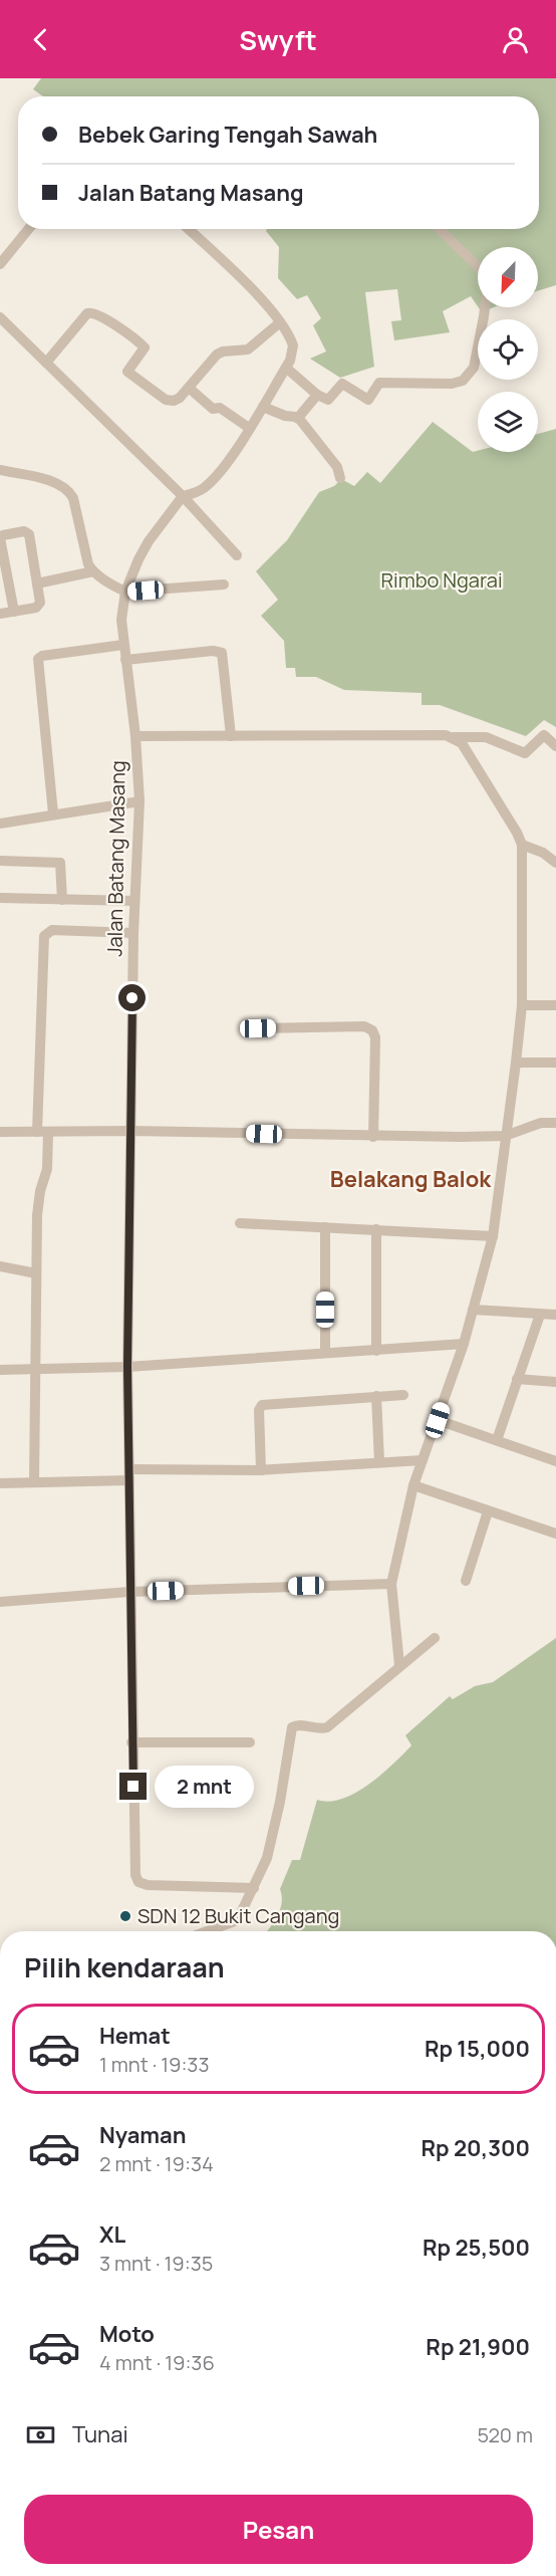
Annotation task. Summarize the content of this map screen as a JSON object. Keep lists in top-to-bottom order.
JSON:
{
  "streets": {
    "street": ["Jalan Batang Masang"]
  },
  "districts": ["Belakang Balok"],
  "parks": ["Rimbo Ngarai"],
  "places": ["SDN 12 Bukit Cangang"],
  "north": "bottom left",
  "page": {
    "header": "Swyft",
    "banner": ["Bebek Garing Tengah Sawah", "Jalan Batang Masang"],
    "bubble": "2 mnt",
    "heading": "Pilih kendaraan",
    "list": [
      {
        "name": "Hemat",
        "note": "1 mnt · 19:33",
        "value": "Rp 15,000"
      },
      {
        "name": "Nyaman",
        "note": "2 mnt · 19:34",
        "value": "Rp 20,300"
      },
      {
        "name": "XL",
        "note": "3 mnt · 19:35",
        "value": "Rp 25,500"
      },
      {
        "name": "Moto",
        "note": "4 mnt · 19:36",
        "value": "Rp 21,900"
      }
    ],
    "pay": ["Tunai", "520 m"],
    "buttons": "Pesan"
  }
}
